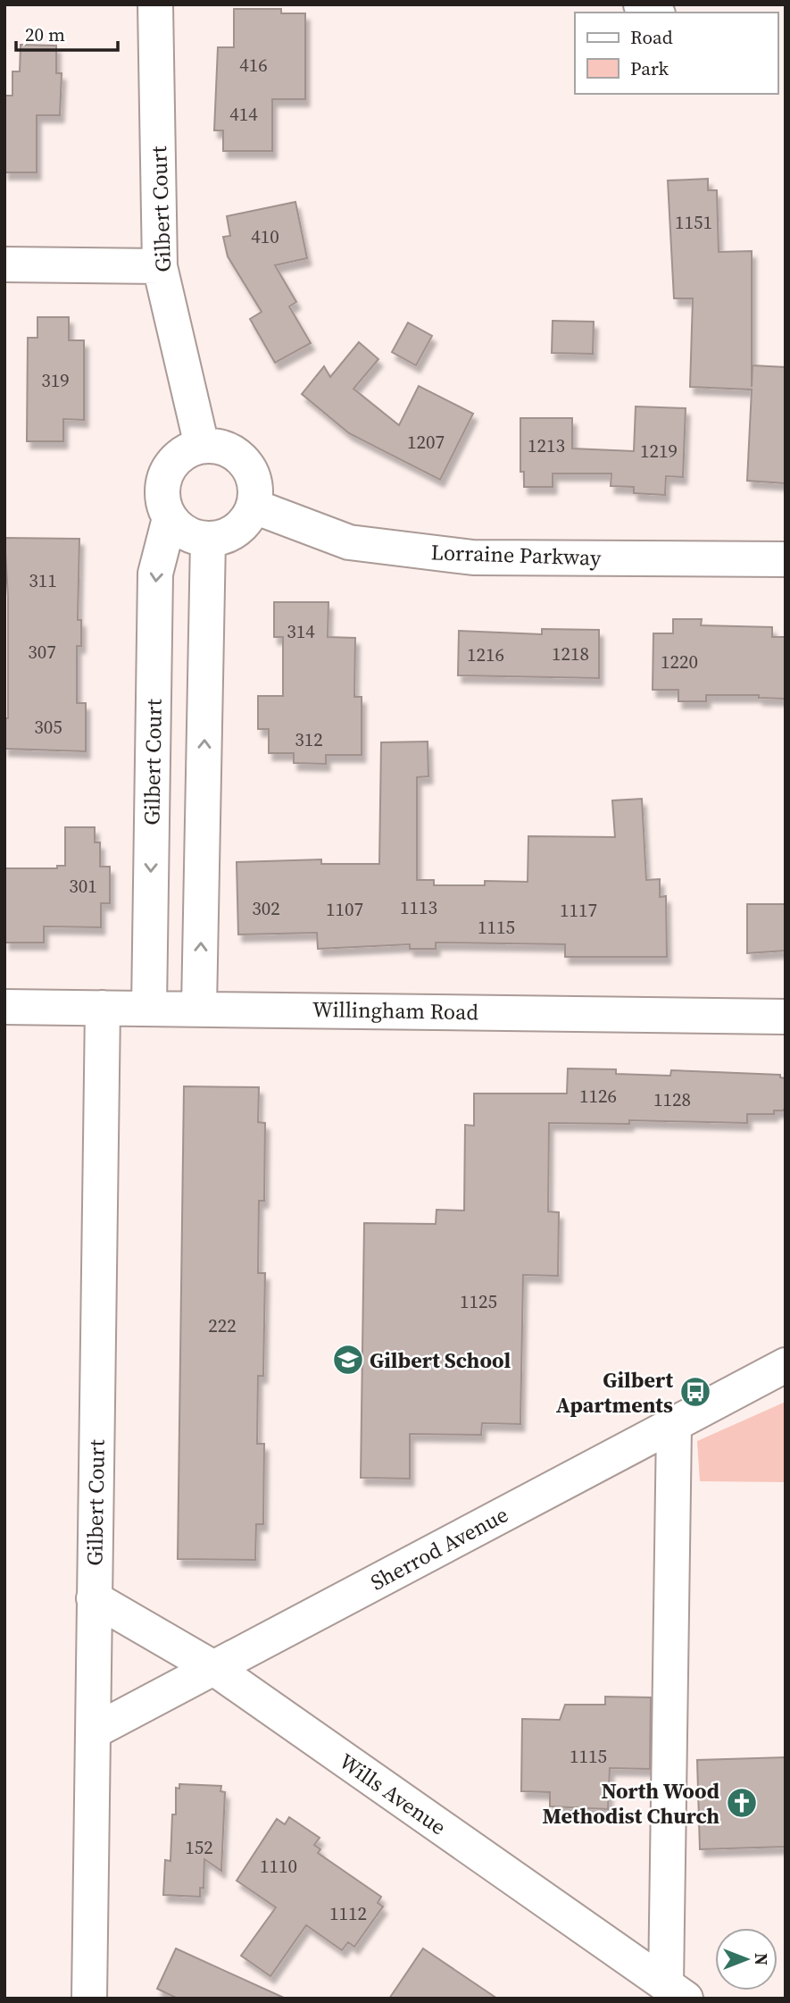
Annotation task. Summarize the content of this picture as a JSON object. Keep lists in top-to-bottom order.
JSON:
{
  "streets": {
    "street": [
      "Gilbert Court",
      "Lorraine Parkway",
      "Willingham Road",
      "Sherrod Avenue",
      "Wills Avenue"
    ]
  },
  "crossings": [
    ["Gilbert Court", "Lorraine Parkway"],
    ["Gilbert Court", "Willingham Road"],
    ["Gilbert Court", "Sherrod Avenue"],
    ["Gilbert Court", "Wills Avenue"],
    ["Sherrod Avenue", "Wills Avenue"]
  ],
  "places": {
    "school or university": ["Gilbert School"],
    "bus stop": ["Gilbert Apartments"],
    "church": ["North Wood Methodist Church"]
  },
  "house_numbers": [
    "416",
    "414",
    "1151",
    "410",
    "319",
    "1207",
    "1213",
    "1219",
    "311",
    "314",
    "307",
    "1218",
    "1216",
    "1220",
    "305",
    "312",
    "301",
    "1113",
    "302",
    "1107",
    "1117",
    "1115",
    "1126",
    "1128",
    "1125",
    "222",
    "1115",
    "152",
    "1110",
    "1112"
  ],
  "legend": ["Road", "Park"],
  "scale_bar": "20 m",
  "north": "right"
}
